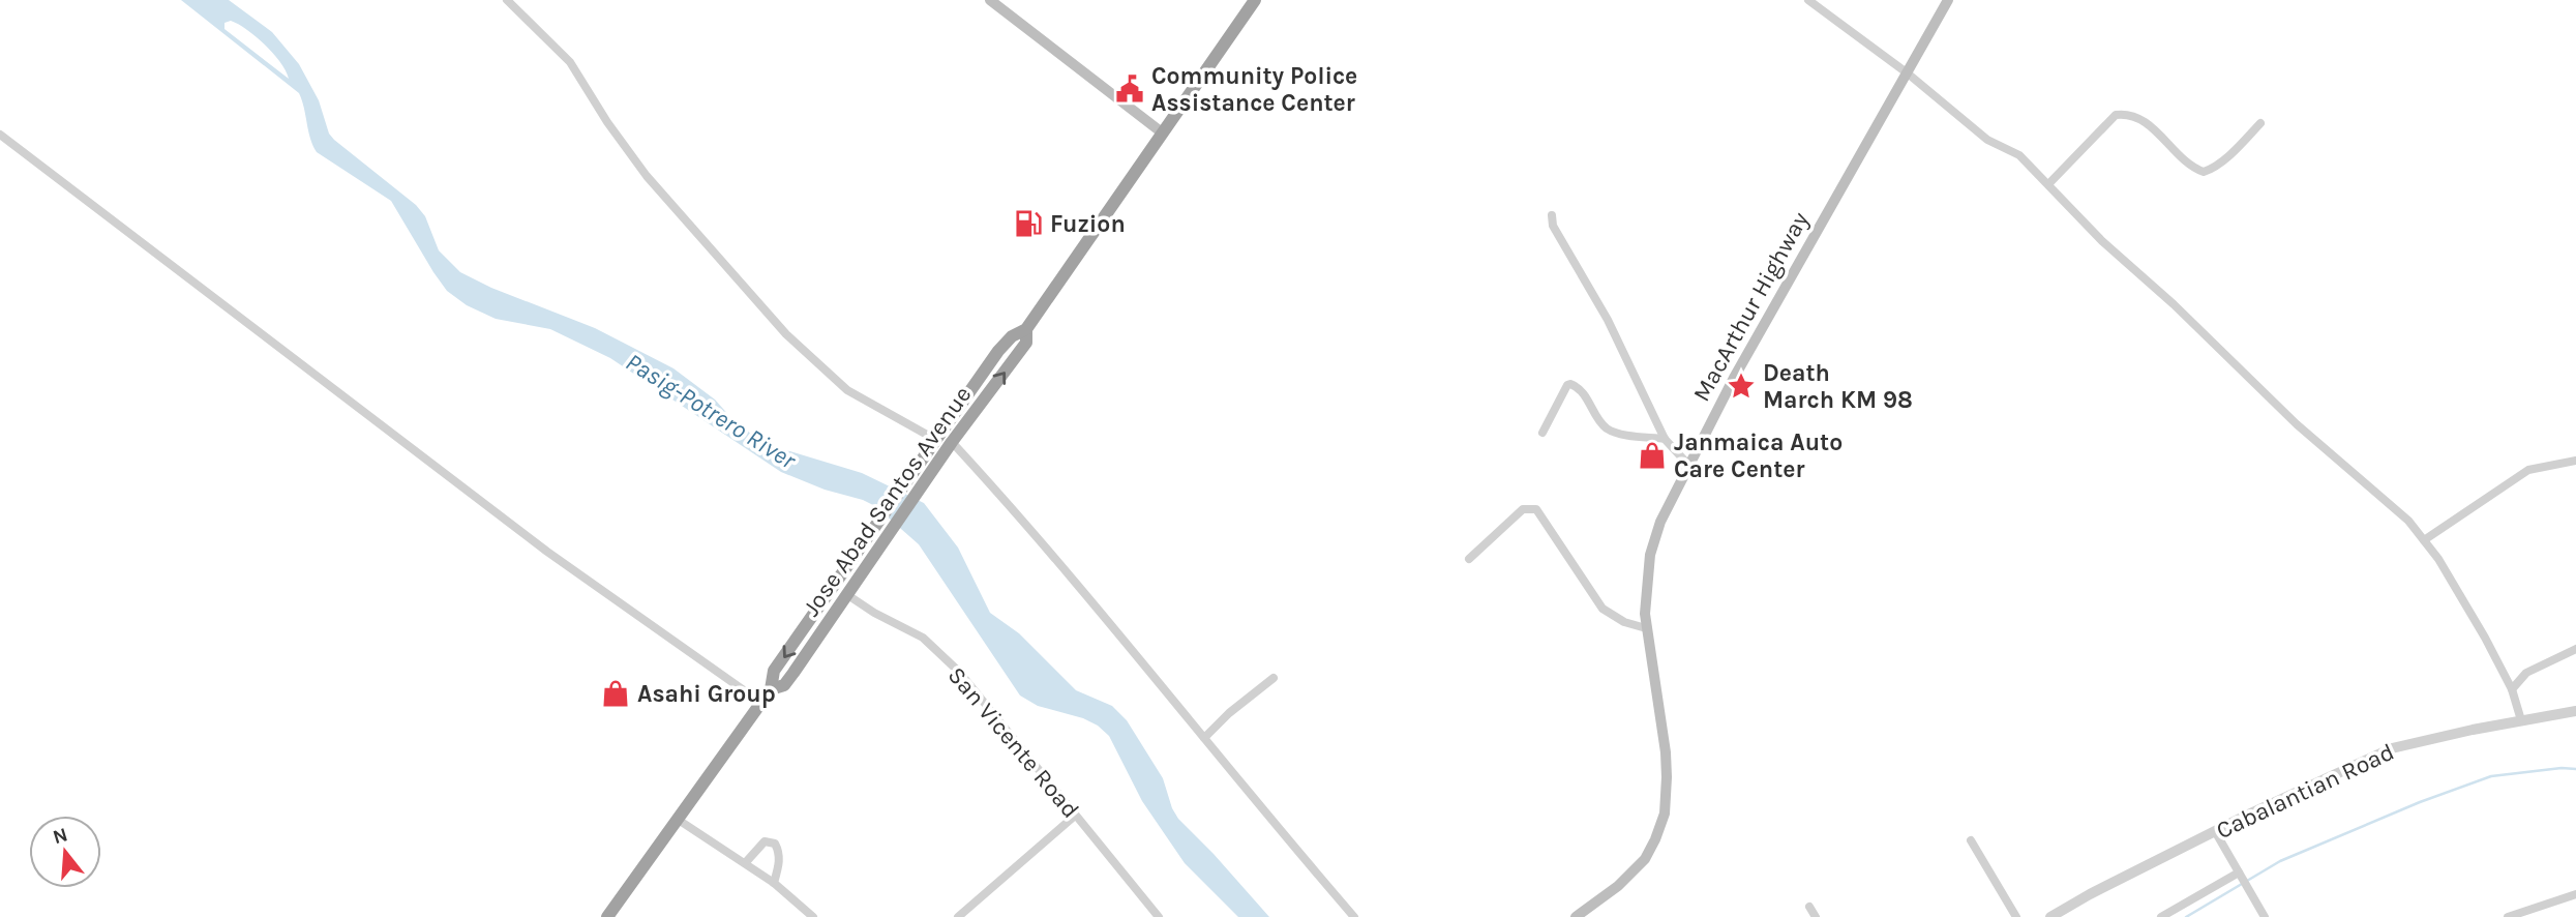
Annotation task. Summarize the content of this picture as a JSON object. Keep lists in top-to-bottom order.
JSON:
{
  "streets": {
    "highway": ["Jose Abad Santos Avenue"],
    "main road": ["MacArthur Highway"],
    "street": ["San Vicente Road", "Cabalantian Road"]
  },
  "crossings": [
    ["Jose Abad Santos Avenue", "San Vicente Road"]
  ],
  "water": ["Pasig-Potrero River"],
  "places": {
    "public building": ["Community Police Assistance Center"],
    "fuel station": ["Fuzion"],
    "place": ["Death March KM 98"],
    "shop": ["Janmaica Auto Care Center", "Asahi Group"]
  },
  "north": "top"
}
